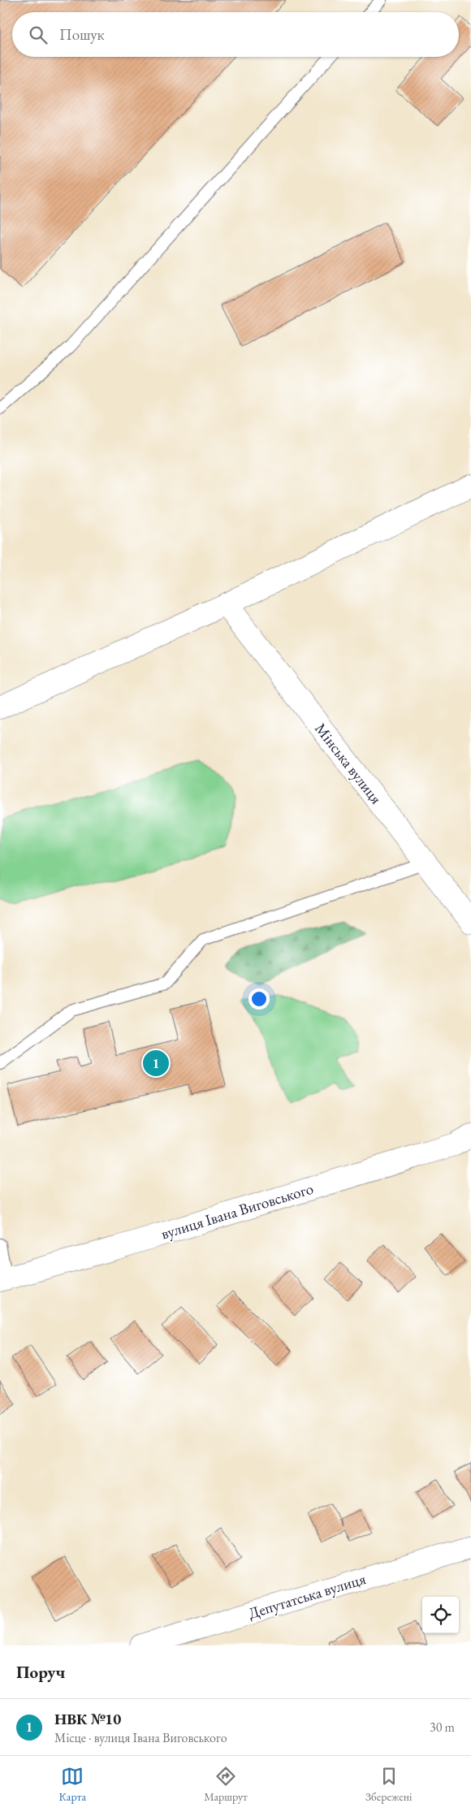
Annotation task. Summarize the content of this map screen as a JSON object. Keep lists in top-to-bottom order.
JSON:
{
  "streets": {
    "street": ["Мінська вулиця", "вулиця Івана Виговського", "Депутатська вулиця"]
  },
  "page": {
    "search": "Пошук",
    "pins": "1",
    "heading": "Поруч",
    "list": [
      {
        "mark": "1",
        "name": "НВК №10",
        "note": "Місце · вулиця Івана Виговського",
        "value": "30 m"
      }
    ],
    "nav": ["Карта", "Маршрут", "Збережені"]
  }
}
